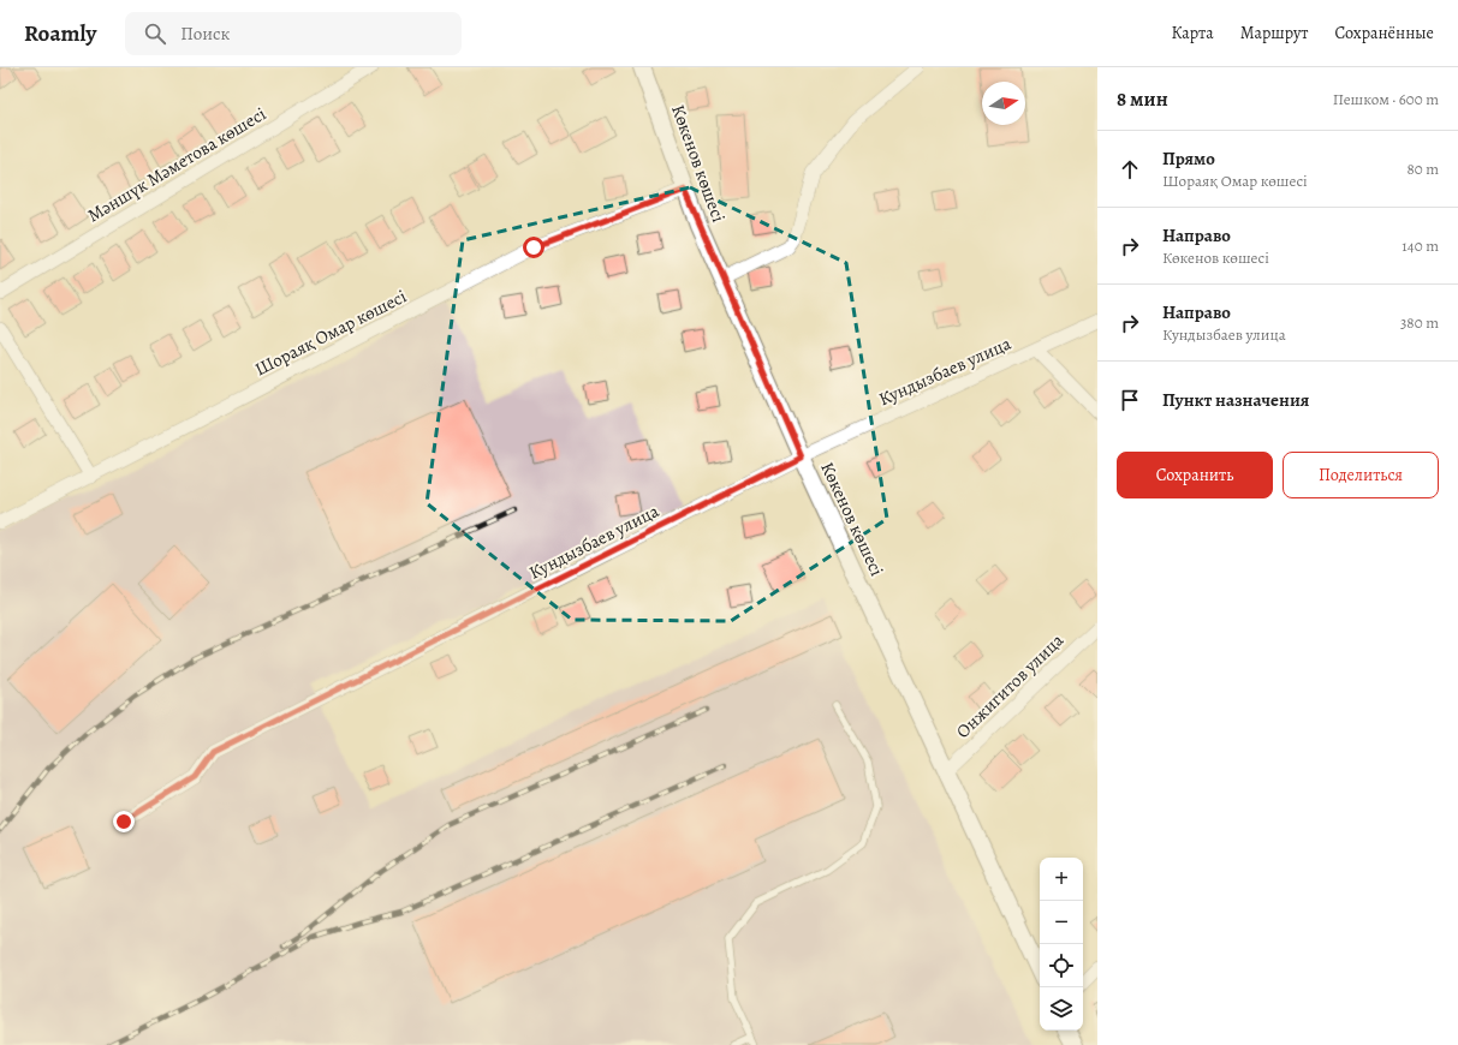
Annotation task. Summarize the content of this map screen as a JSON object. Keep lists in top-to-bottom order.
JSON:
{
  "streets": {
    "street": [
      "Көкенов көшесі",
      "Мәншүк Мәметова көшесі",
      "Шораяқ Омар көшесі",
      "Кундызбаев улица",
      "Онжигитов улица"
    ]
  },
  "crossings": [
    ["Көкенов көшесі", "Шораяқ Омар көшесі"],
    ["Көкенов көшесі", "Кундызбаев улица"],
    ["Көкенов көшесі", "Онжигитов улица"]
  ],
  "north": "right",
  "page": {
    "header": "Roamly",
    "search": "Поиск",
    "nav": ["Карта", "Маршрут", "Сохранённые"],
    "heading": ["8 мин", "Пешком · 600 m"],
    "list": [
      ["Прямо", "Шораяқ Омар көшесі", "80 m"],
      ["Направо", "Көкенов көшесі", "140 m"],
      ["Направо", "Кундызбаев улица", "380 m"],
      "Пункт назначения"
    ],
    "buttons": ["Сохранить", "Поделиться"],
    "map_buttons": ["+", "−"]
  }
}
